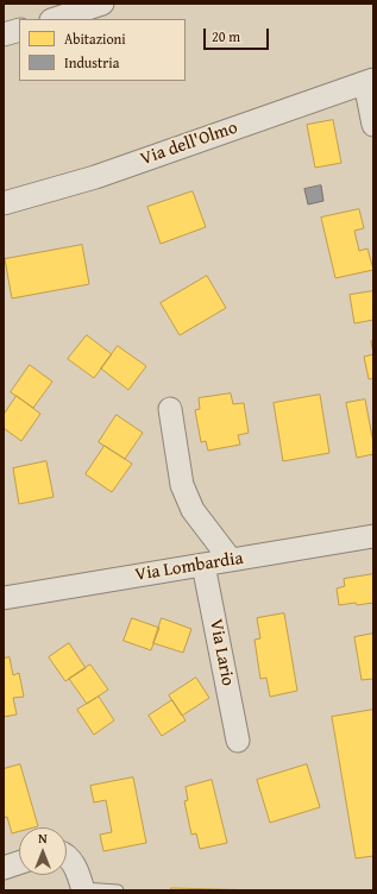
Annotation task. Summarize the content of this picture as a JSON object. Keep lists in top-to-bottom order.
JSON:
{
  "streets": {
    "street": ["Via dell'Olmo", "Via Lombardia", "Via Lario"]
  },
  "crossings": [
    ["Via Lombardia", "Via Lario"]
  ],
  "legend": ["Abitazioni", "Industria"],
  "scale_bar": "20 m",
  "north": "top"
}
